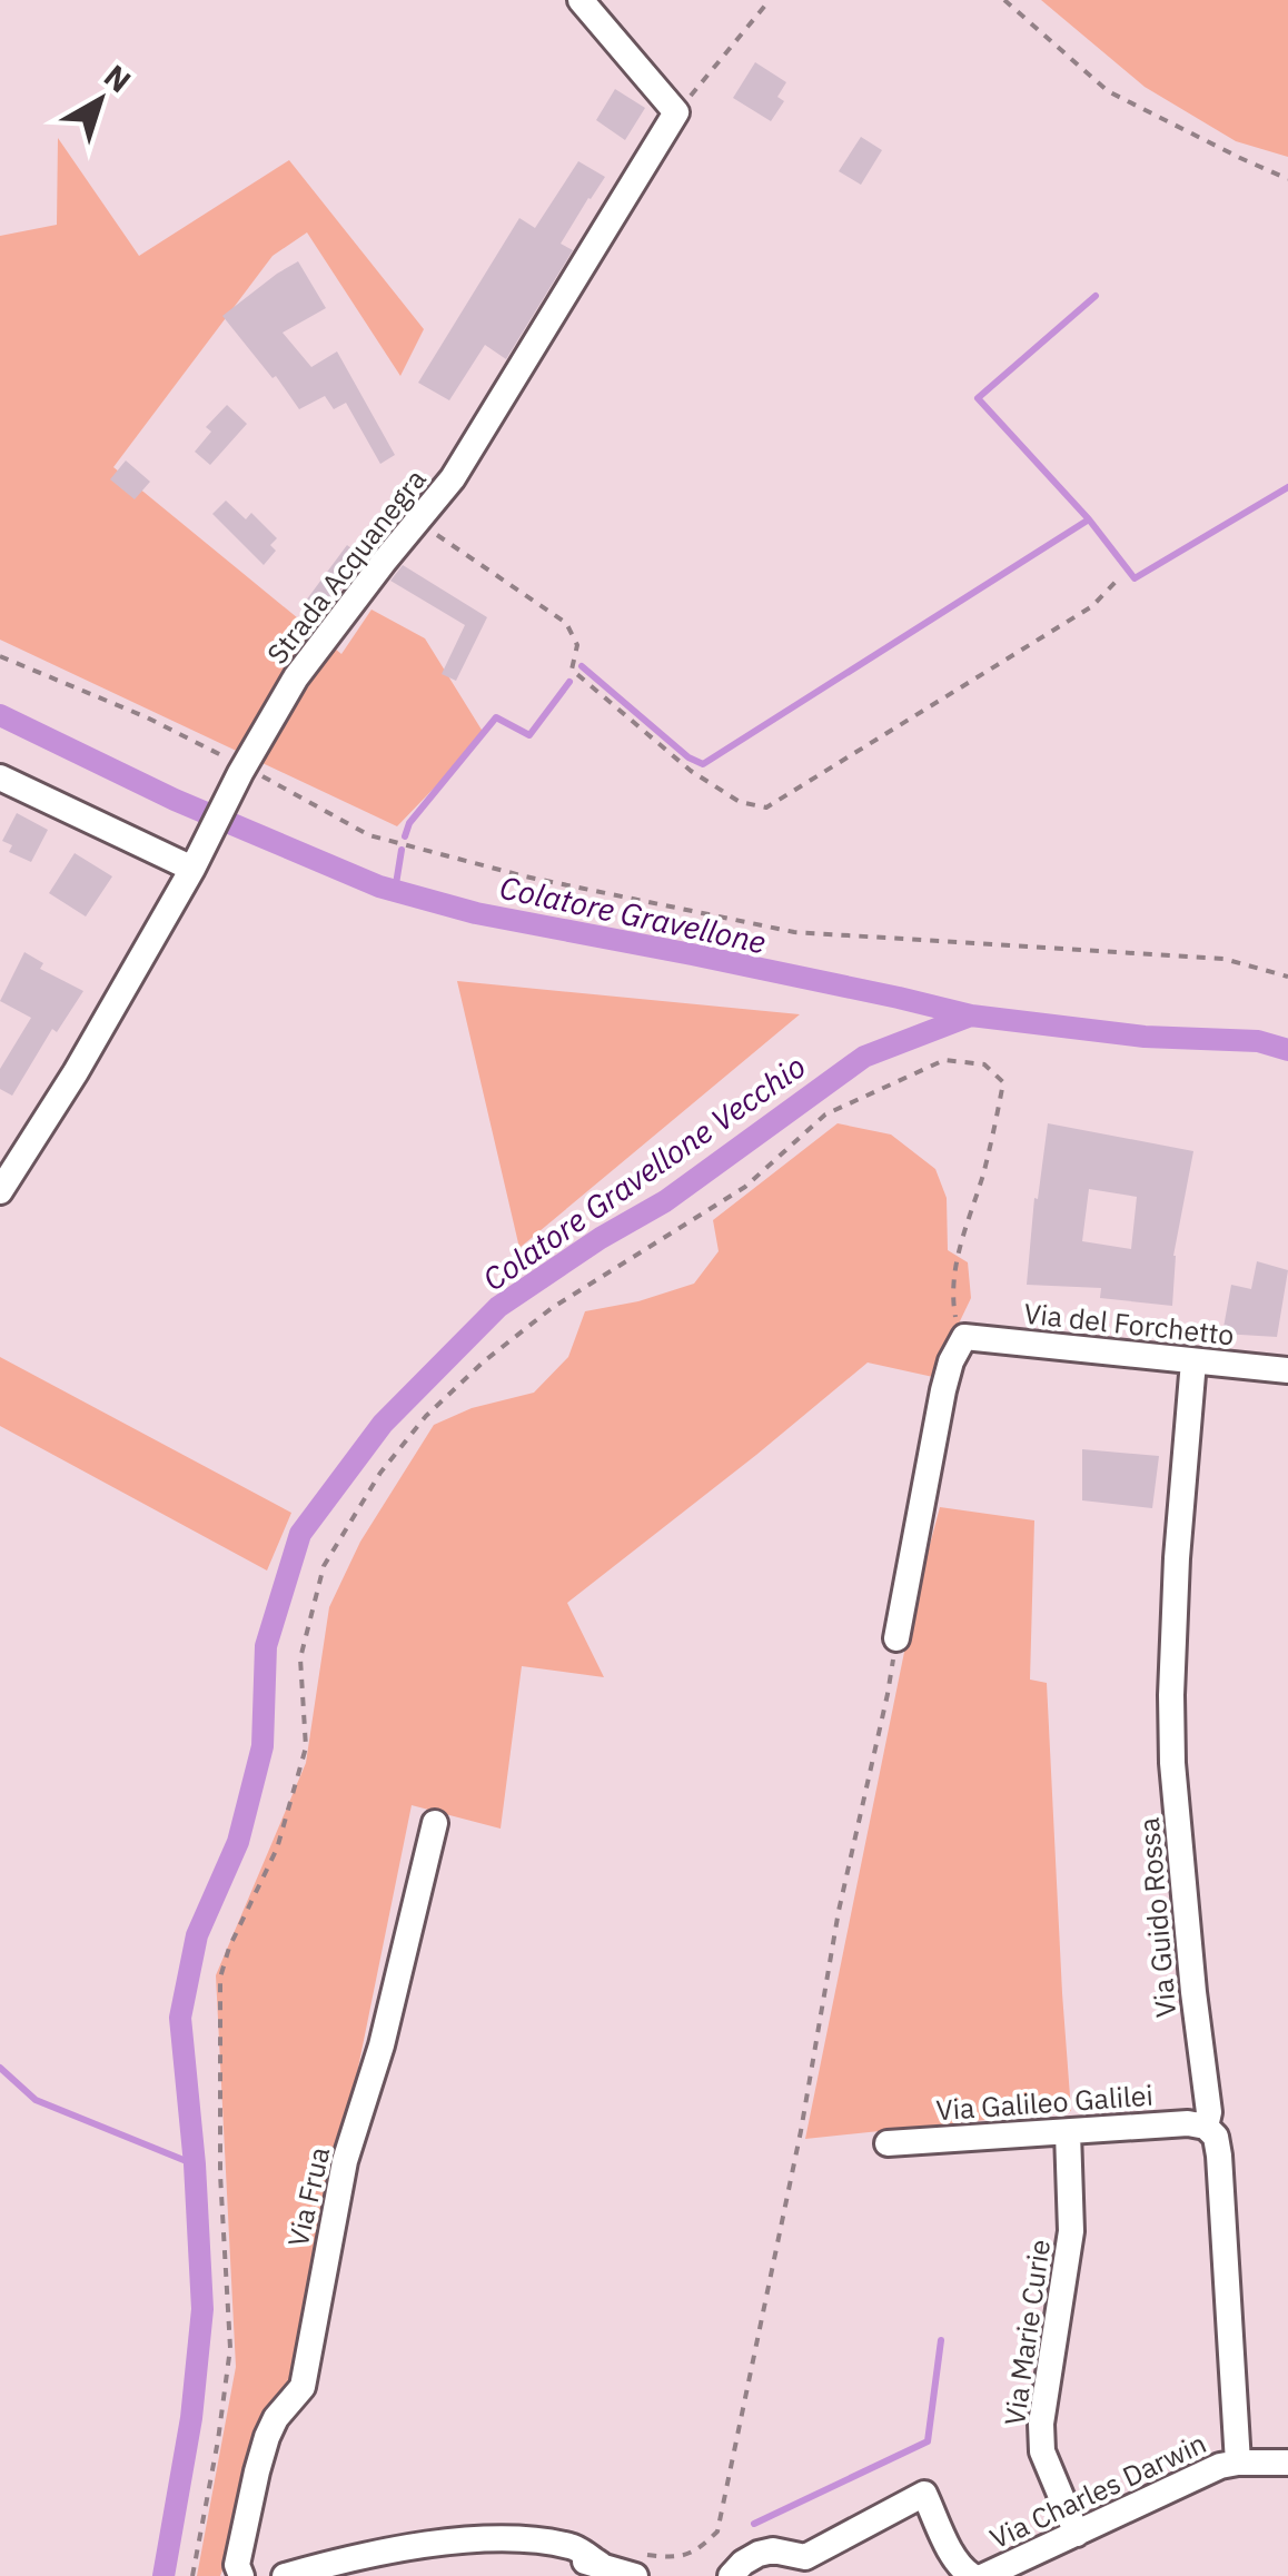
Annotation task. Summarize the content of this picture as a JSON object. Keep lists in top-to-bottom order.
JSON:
{
  "streets": {
    "street": [
      "Strada Acquanegra",
      "Via del Forchetto",
      "Via Guido Rossa",
      "Via Galileo Galilei",
      "Via Frua",
      "Via Marie Curie",
      "Via Charles Darwin"
    ]
  },
  "crossings": [
    ["Via del Forchetto", "Via Guido Rossa"],
    ["Via Guido Rossa", "Via Galileo Galilei"],
    ["Via Guido Rossa", "Via Charles Darwin"],
    ["Via Galileo Galilei", "Via Marie Curie"],
    ["Via Marie Curie", "Via Charles Darwin"]
  ],
  "water": ["Colatore Gravellone", "Colatore Gravellone Vecchio"],
  "north": "top right"
}
